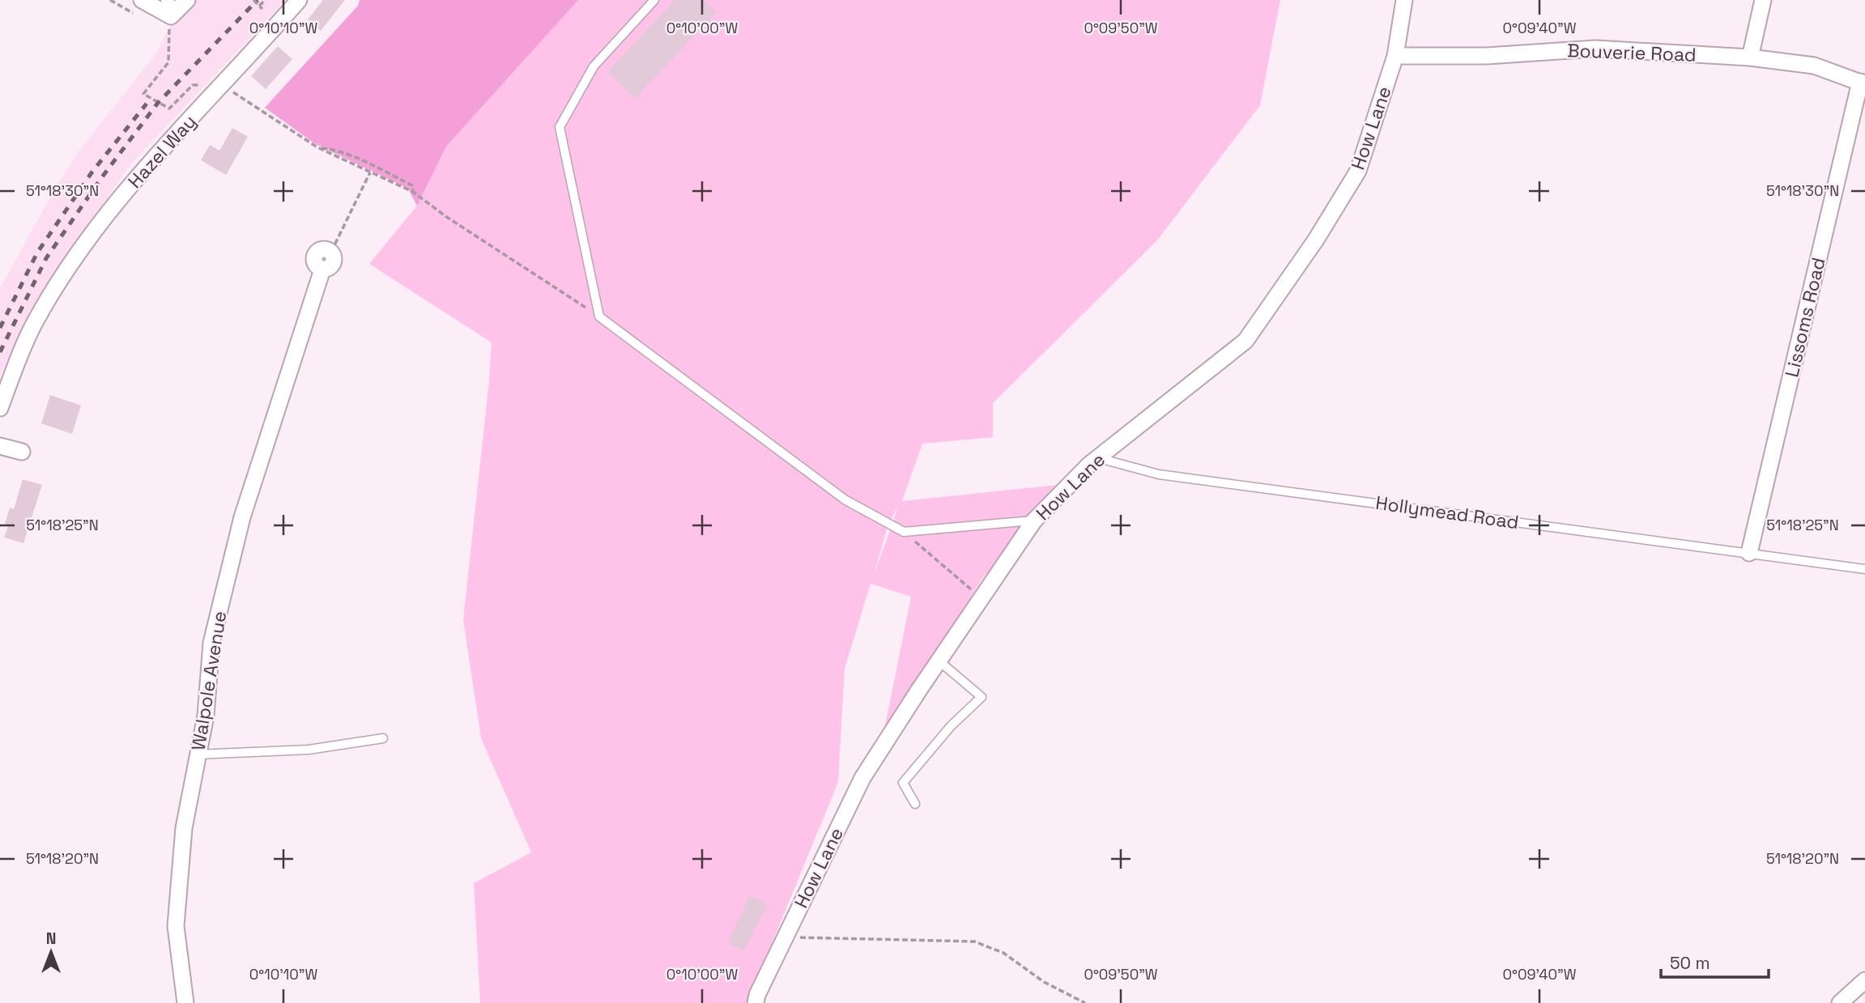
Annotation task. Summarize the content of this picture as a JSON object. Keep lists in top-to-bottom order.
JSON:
{
  "streets": {
    "street": [
      "Bouverie Road",
      "How Lane",
      "Hazel Way",
      "Lissoms Road",
      "Walpole Avenue"
    ],
    "lane": ["Hollymead Road"]
  },
  "crossings": [
    ["Bouverie Road", "How Lane"],
    ["Bouverie Road", "Lissoms Road"],
    ["How Lane", "Hollymead Road"],
    ["Lissoms Road", "Hollymead Road"]
  ],
  "scale_bar": "50 m",
  "north": "top",
  "coordinates": [
    "0°10'10\"W",
    "0°10'00\"W",
    "0°09'50\"W",
    "0°09'40\"W",
    "51°18'30\"N",
    "51°18'25\"N",
    "51°18'20\"N"
  ]
}
